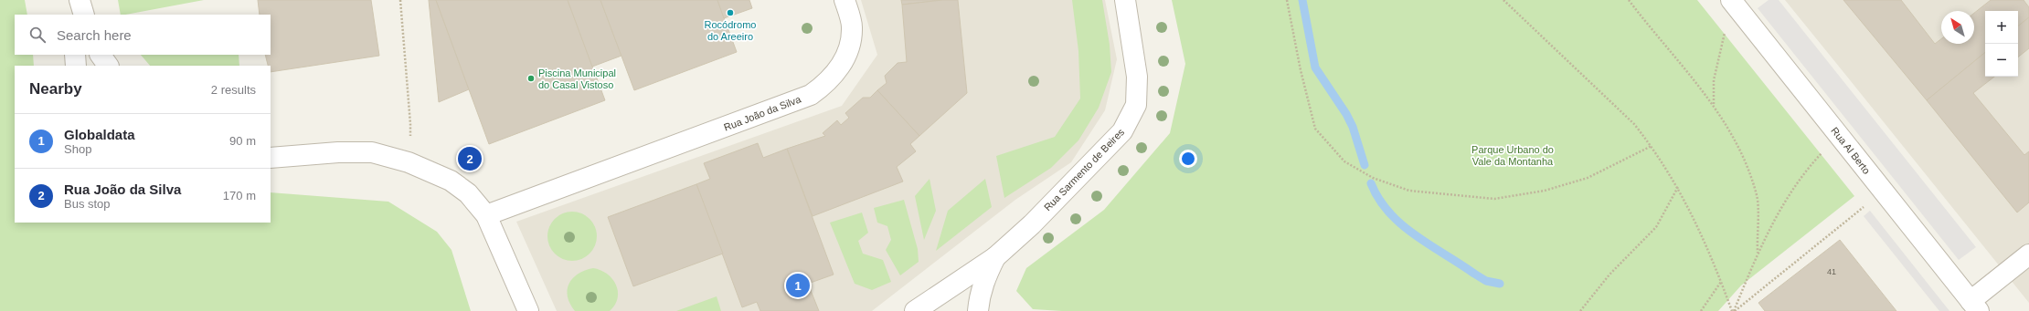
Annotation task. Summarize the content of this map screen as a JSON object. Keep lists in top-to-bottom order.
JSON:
{
  "streets": {
    "street": ["Rua João da Silva", "Rua Al Berto", "Rua Sarmento de Beires"]
  },
  "parks": ["Parque Urbano do Vale da Montanha"],
  "places": ["Rocódromo do Areeiro", "Piscina Municipal do Casal Vistoso"],
  "house_numbers": ["41"],
  "north": "top left",
  "page": {
    "map_buttons": ["+", "−"],
    "search": "Search here",
    "heading": ["Nearby", "2 results"],
    "list": [
      {
        "mark": "1",
        "name": "Globaldata",
        "note": "Shop",
        "value": "90 m"
      },
      {
        "mark": "2",
        "name": "Rua João da Silva",
        "note": "Bus stop",
        "value": "170 m"
      }
    ],
    "pins": ["2", "1"]
  }
}
